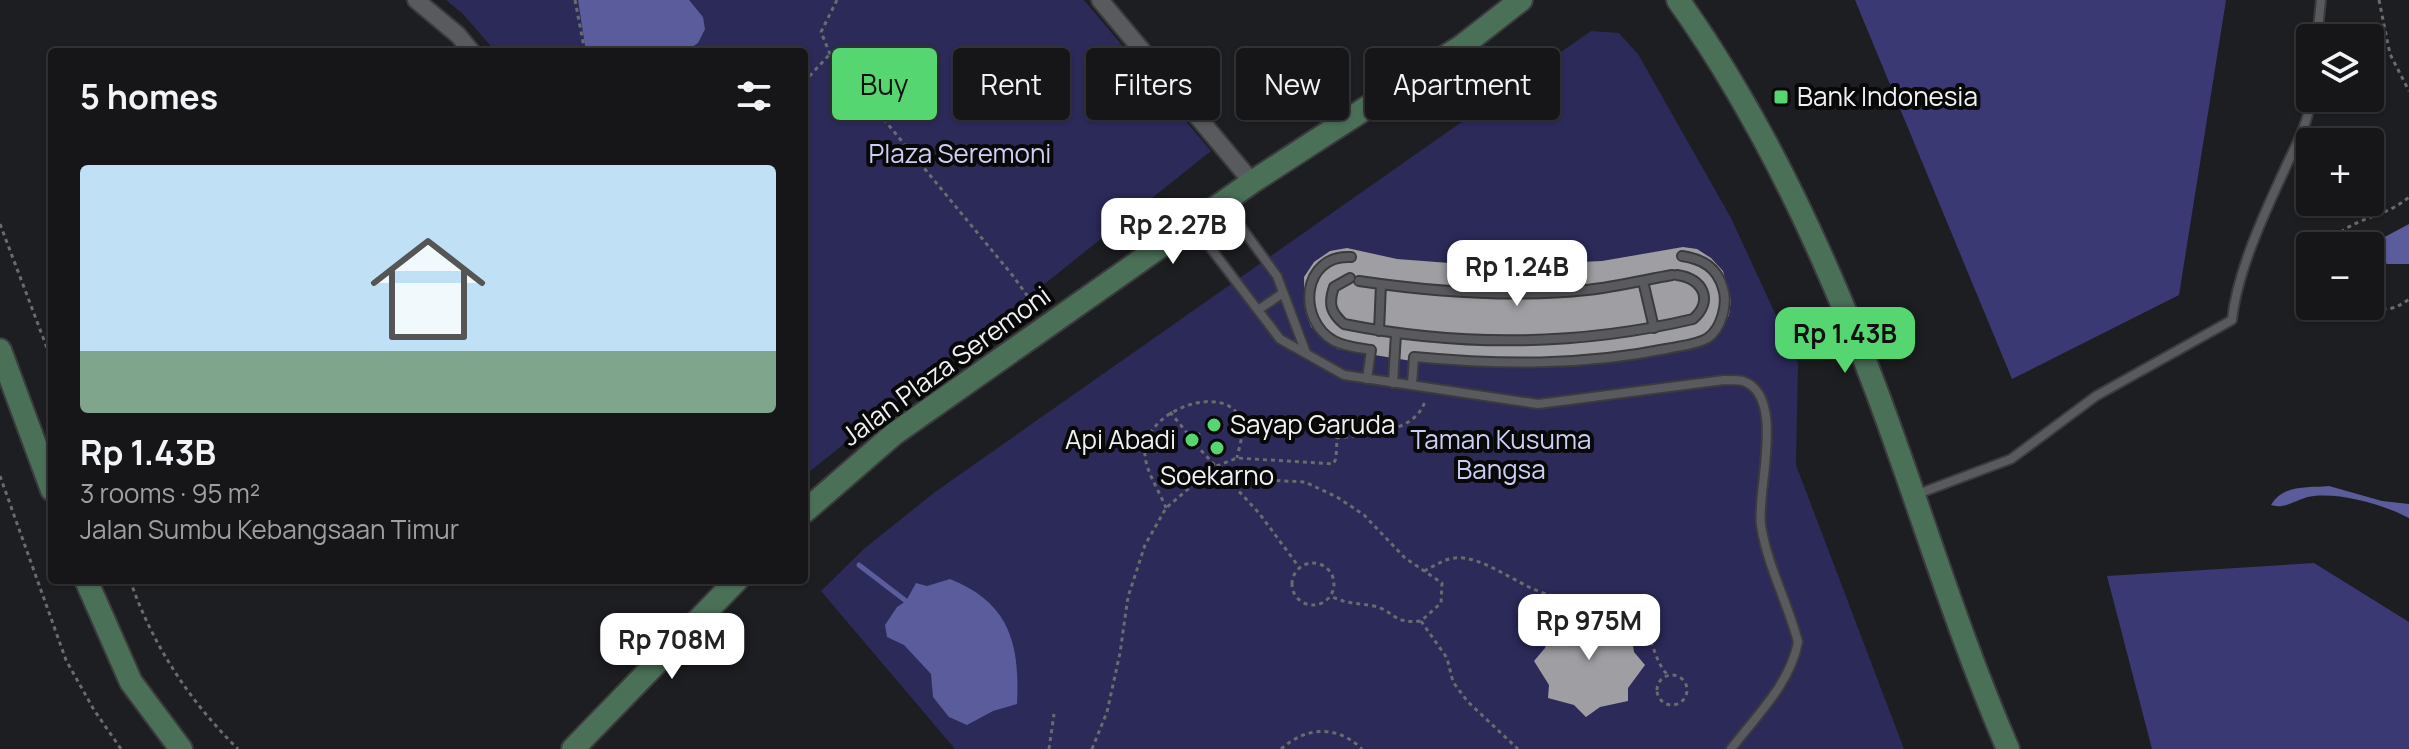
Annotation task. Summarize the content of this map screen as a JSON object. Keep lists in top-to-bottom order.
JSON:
{
  "streets": {
    "street": ["Jalan Plaza Seremoni"]
  },
  "parks": ["Plaza Seremoni", "Taman Kusuma Bangsa"],
  "places": {
    "transit": ["Bank Indonesia"],
    "other": ["Sayap Garuda", "Api Abadi", "Soekarno"]
  },
  "page": {
    "map_buttons": ["+", "−"],
    "chip": [
      "Buy",
      "Rent",
      "Filters",
      "New",
      "Apartment"
    ],
    "heading": "5 homes",
    "list": [
      {
        "name": "Rp 1.43B",
        "note": "3 rooms · 95 m² · Jalan Sumbu Kebangsaan Timur"
      }
    ],
    "price": [
      "Rp 2.27B",
      "Rp 1.24B",
      "Rp 1.43B",
      "Rp 975M",
      "Rp 708M"
    ]
  }
}
